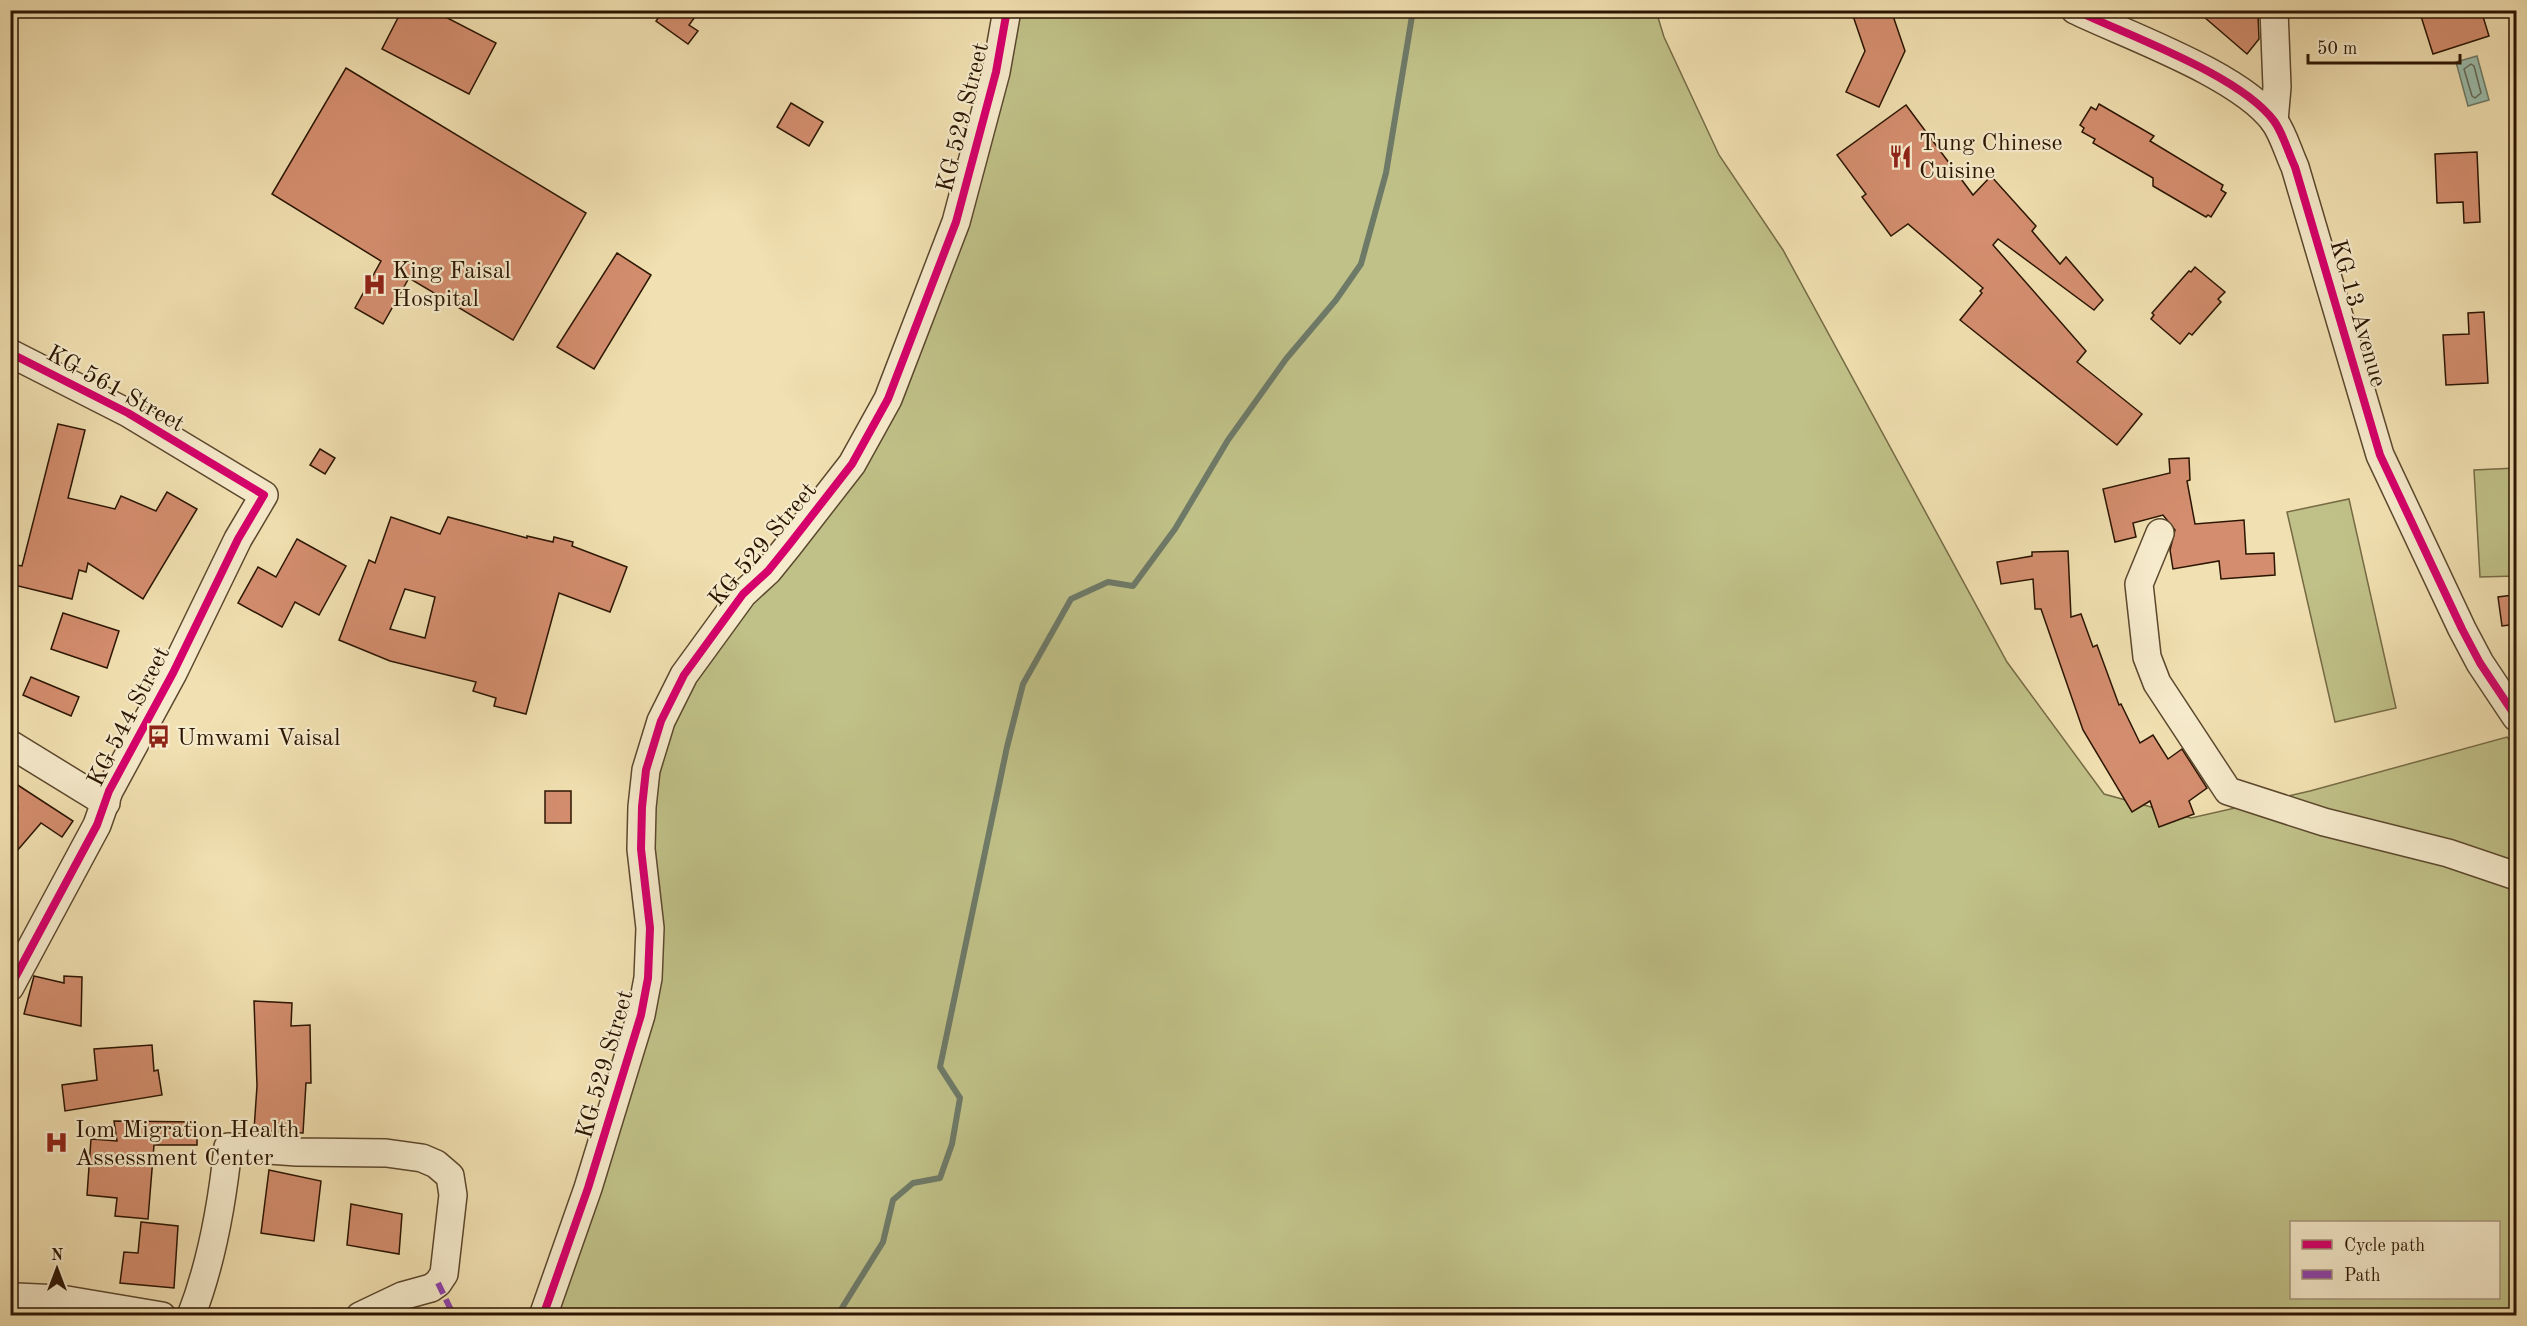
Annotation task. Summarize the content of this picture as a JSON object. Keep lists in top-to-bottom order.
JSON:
{
  "streets": {
    "street": [
      "KG 529 Street",
      "KG 13 Avenue",
      "KG 561 Street",
      "KG 544 Street"
    ]
  },
  "crossings": [
    ["KG 561 Street", "KG 544 Street"]
  ],
  "places": {
    "restaurant": ["Tung Chinese Cuisine"],
    "hospital": ["King Faisal Hospital", "Iom Migration Health Assessment Center"],
    "bus stop": ["Umwami Vaisal"]
  },
  "legend": ["Cycle path", "Path"],
  "scale_bar": "50 m",
  "north": "top"
}
